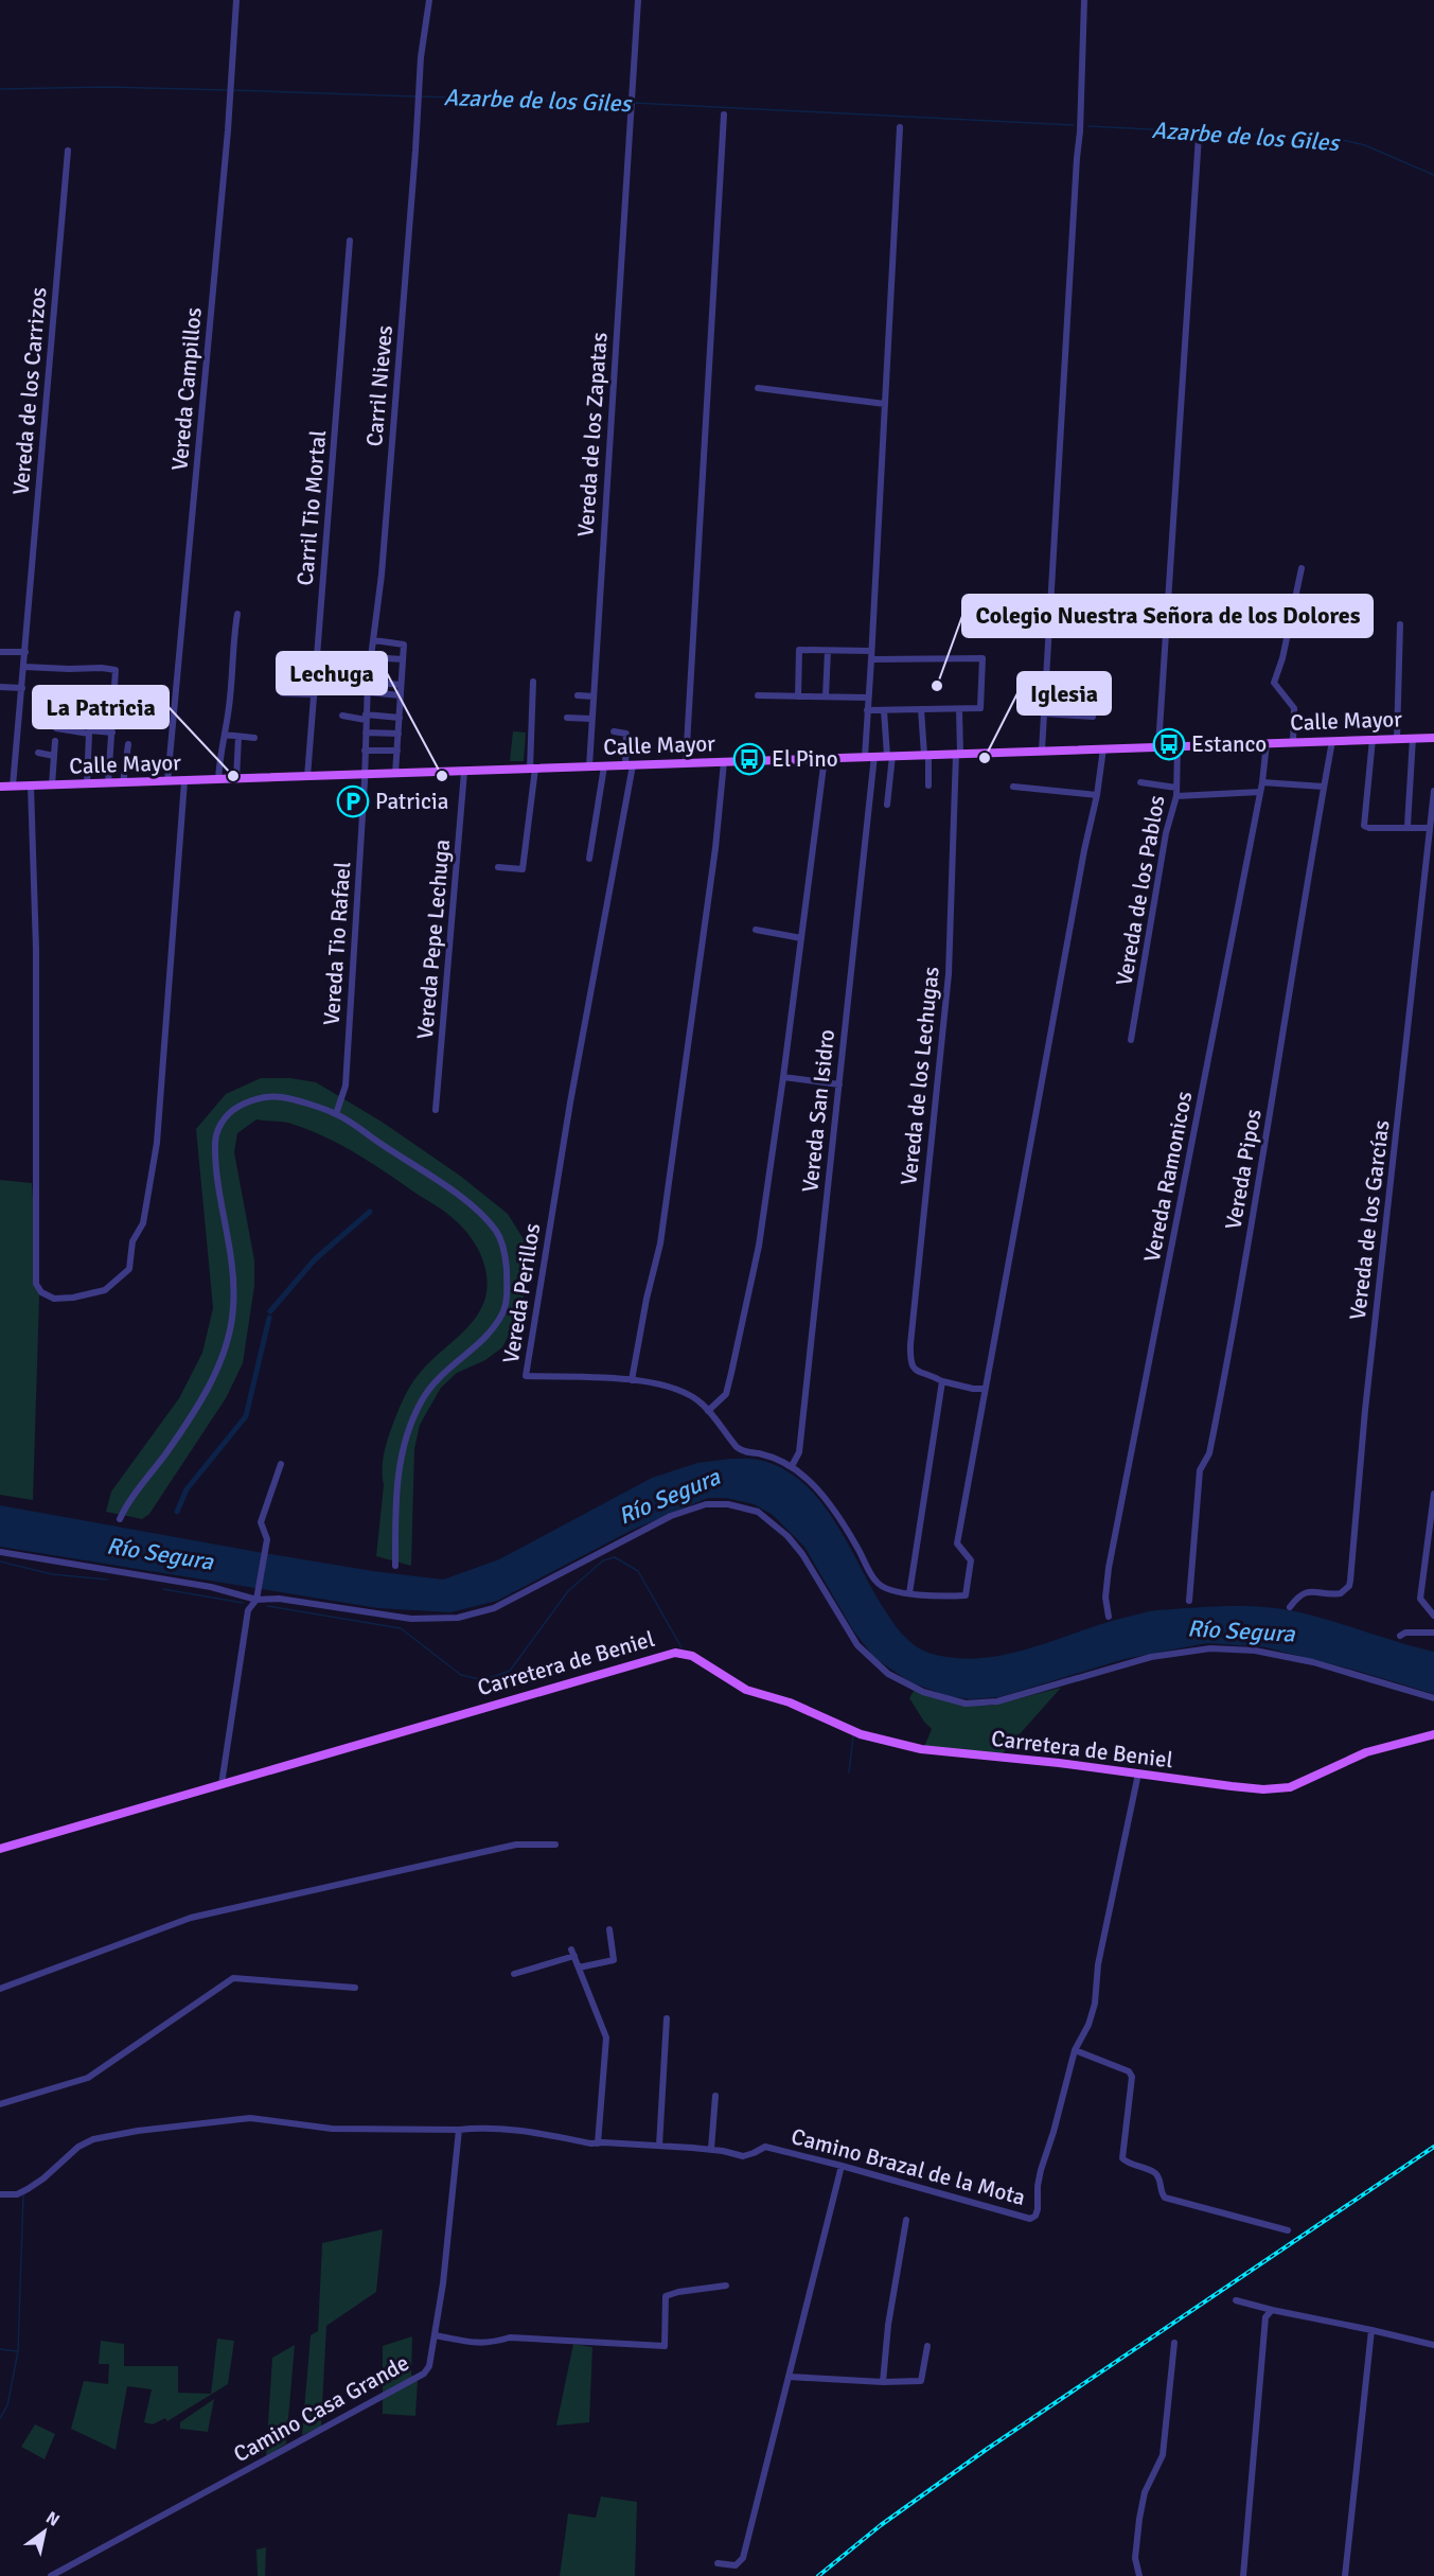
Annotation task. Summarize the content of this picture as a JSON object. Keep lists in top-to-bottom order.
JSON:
{
  "streets": {
    "main road": ["Calle Mayor", "Carretera de Beniel"],
    "street": [
      "Carril Nieves",
      "Vereda Campillos",
      "Vereda de los Carrizos",
      "Vereda de los Zapatas",
      "Carril Tio Mortal",
      "Vereda de los Pablos",
      "Vereda Pepe Lechuga",
      "Vereda Tio Rafael",
      "Vereda de los Lechugas",
      "Vereda San Isidro",
      "Vereda Pipos",
      "Vereda Ramonicos",
      "Vereda de los Garcías",
      "Vereda Perillos",
      "Camino Brazal de la Mota",
      "Camino Casa Grande"
    ]
  },
  "crossings": [
    ["Carril Nieves", "Calle Mayor"],
    ["Carril Nieves", "Vereda Tio Rafael"],
    ["Vereda Campillos", "Calle Mayor"],
    ["Vereda de los Carrizos", "Calle Mayor"],
    ["Vereda de los Zapatas", "Calle Mayor"],
    ["Carril Tio Mortal", "Calle Mayor"],
    ["Calle Mayor", "Vereda de los Pablos"],
    ["Calle Mayor", "Vereda Pepe Lechuga"],
    ["Calle Mayor", "Vereda Tio Rafael"],
    ["Calle Mayor", "Vereda de los Lechugas"],
    ["Calle Mayor", "Vereda San Isidro"],
    ["Calle Mayor", "Vereda Pipos"],
    ["Calle Mayor", "Vereda Ramonicos"],
    ["Calle Mayor", "Vereda Perillos"],
    ["Vereda San Isidro", "Vereda Perillos"],
    ["Carretera de Beniel", "Camino Brazal de la Mota"],
    ["Camino Brazal de la Mota", "Camino Casa Grande"]
  ],
  "water": ["Azarbe de los Giles", "Río Segura"],
  "places": {
    "other": [
      "Colegio Nuestra Señora de los Dolores",
      "Iglesia",
      "La Patricia",
      "Lechuga"
    ],
    "bus stop": ["Estanco", "El Pino"],
    "parking": ["Patricia"]
  },
  "north": "top right"
}
